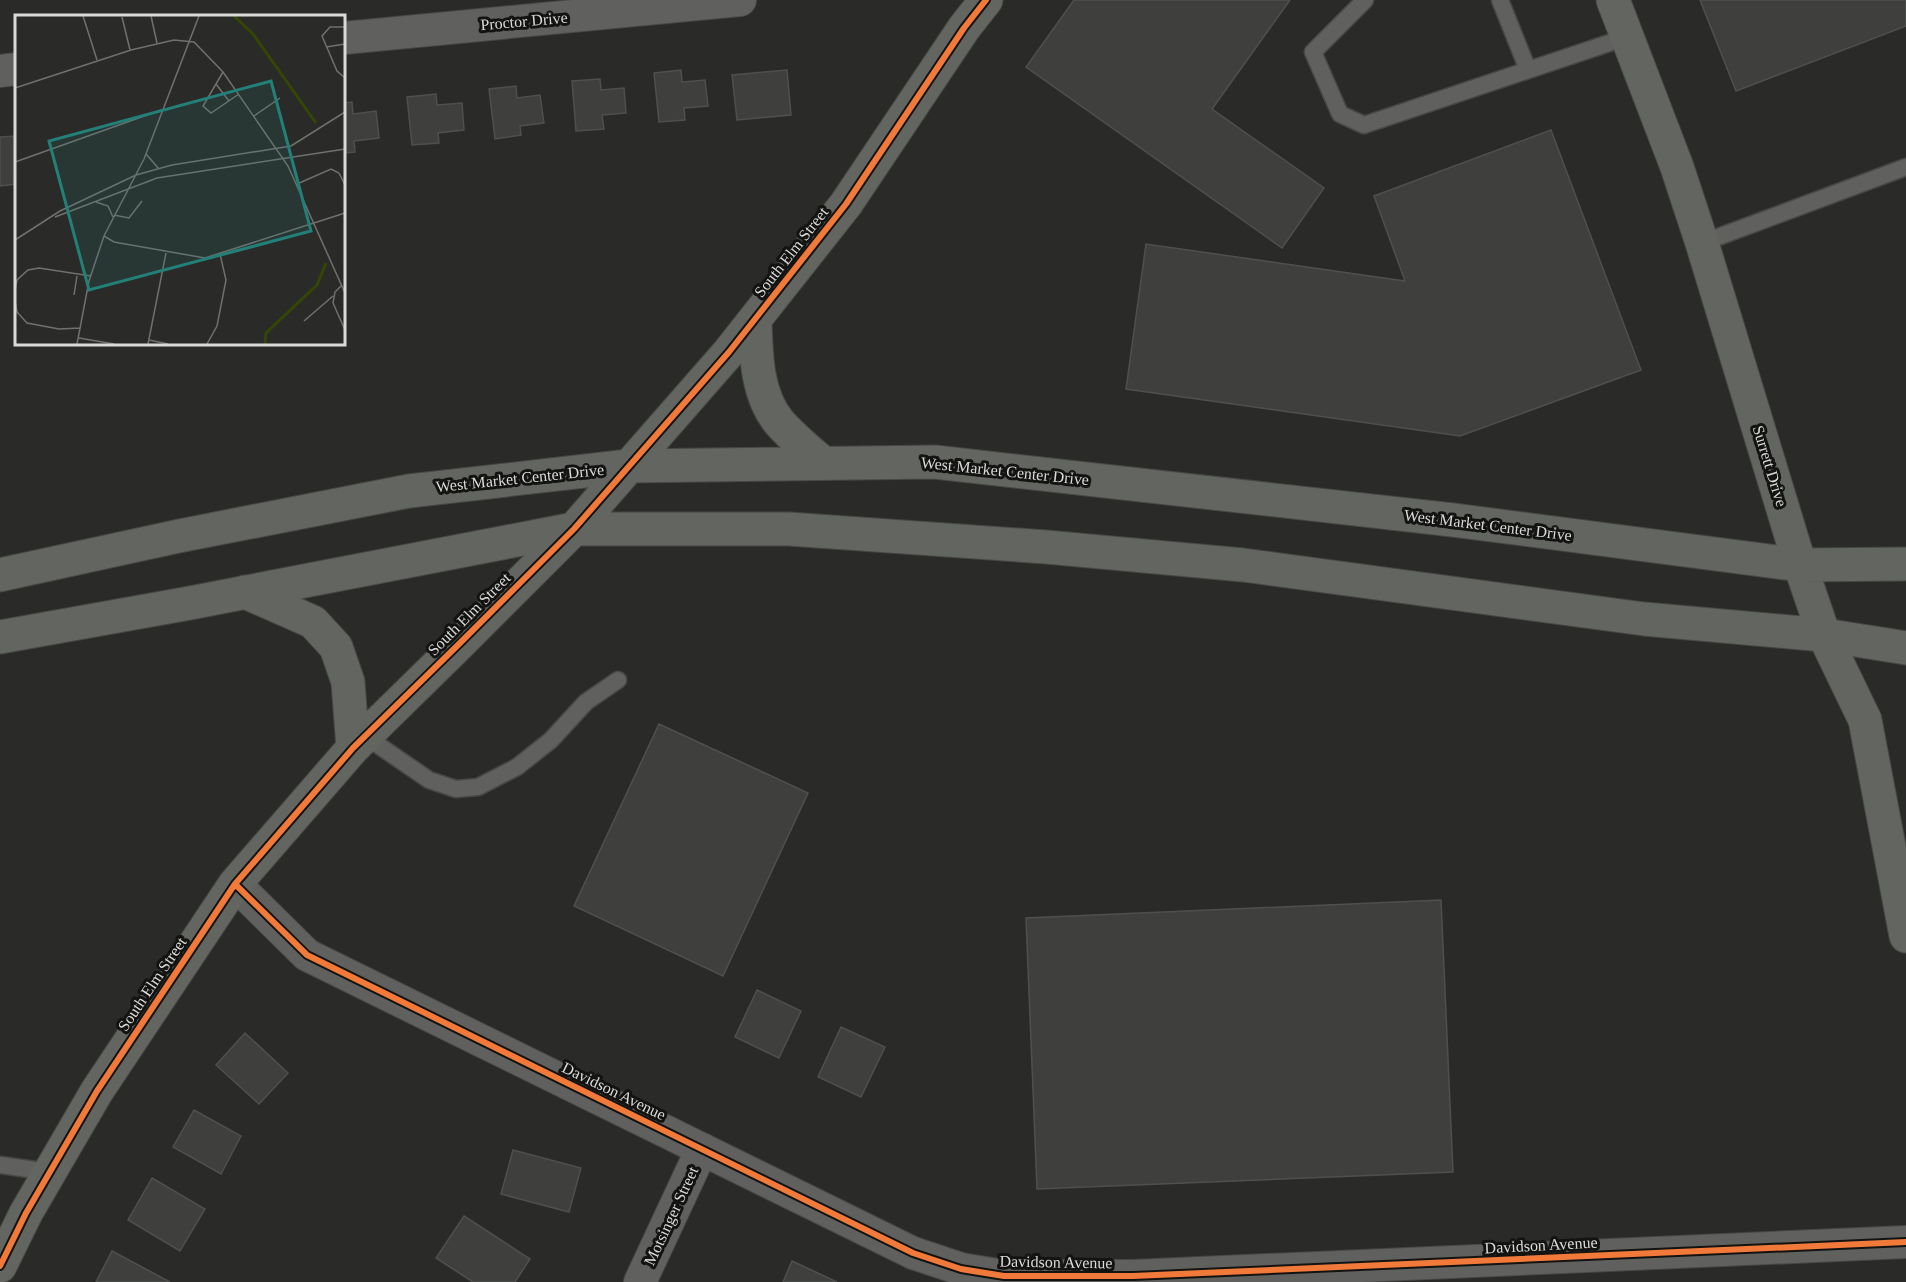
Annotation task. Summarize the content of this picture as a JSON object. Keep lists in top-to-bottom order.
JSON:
{
  "streets": {
    "main road": ["South Elm Street", "Surrett Drive", "West Market Center Drive"],
    "street": ["Proctor Drive", "Davidson Avenue", "Motsinger Street"]
  },
  "crossings": [
    ["South Elm Street", "West Market Center Drive"],
    ["South Elm Street", "Davidson Avenue"],
    ["Surrett Drive", "West Market Center Drive"],
    ["Davidson Avenue", "Motsinger Street"]
  ]
}
